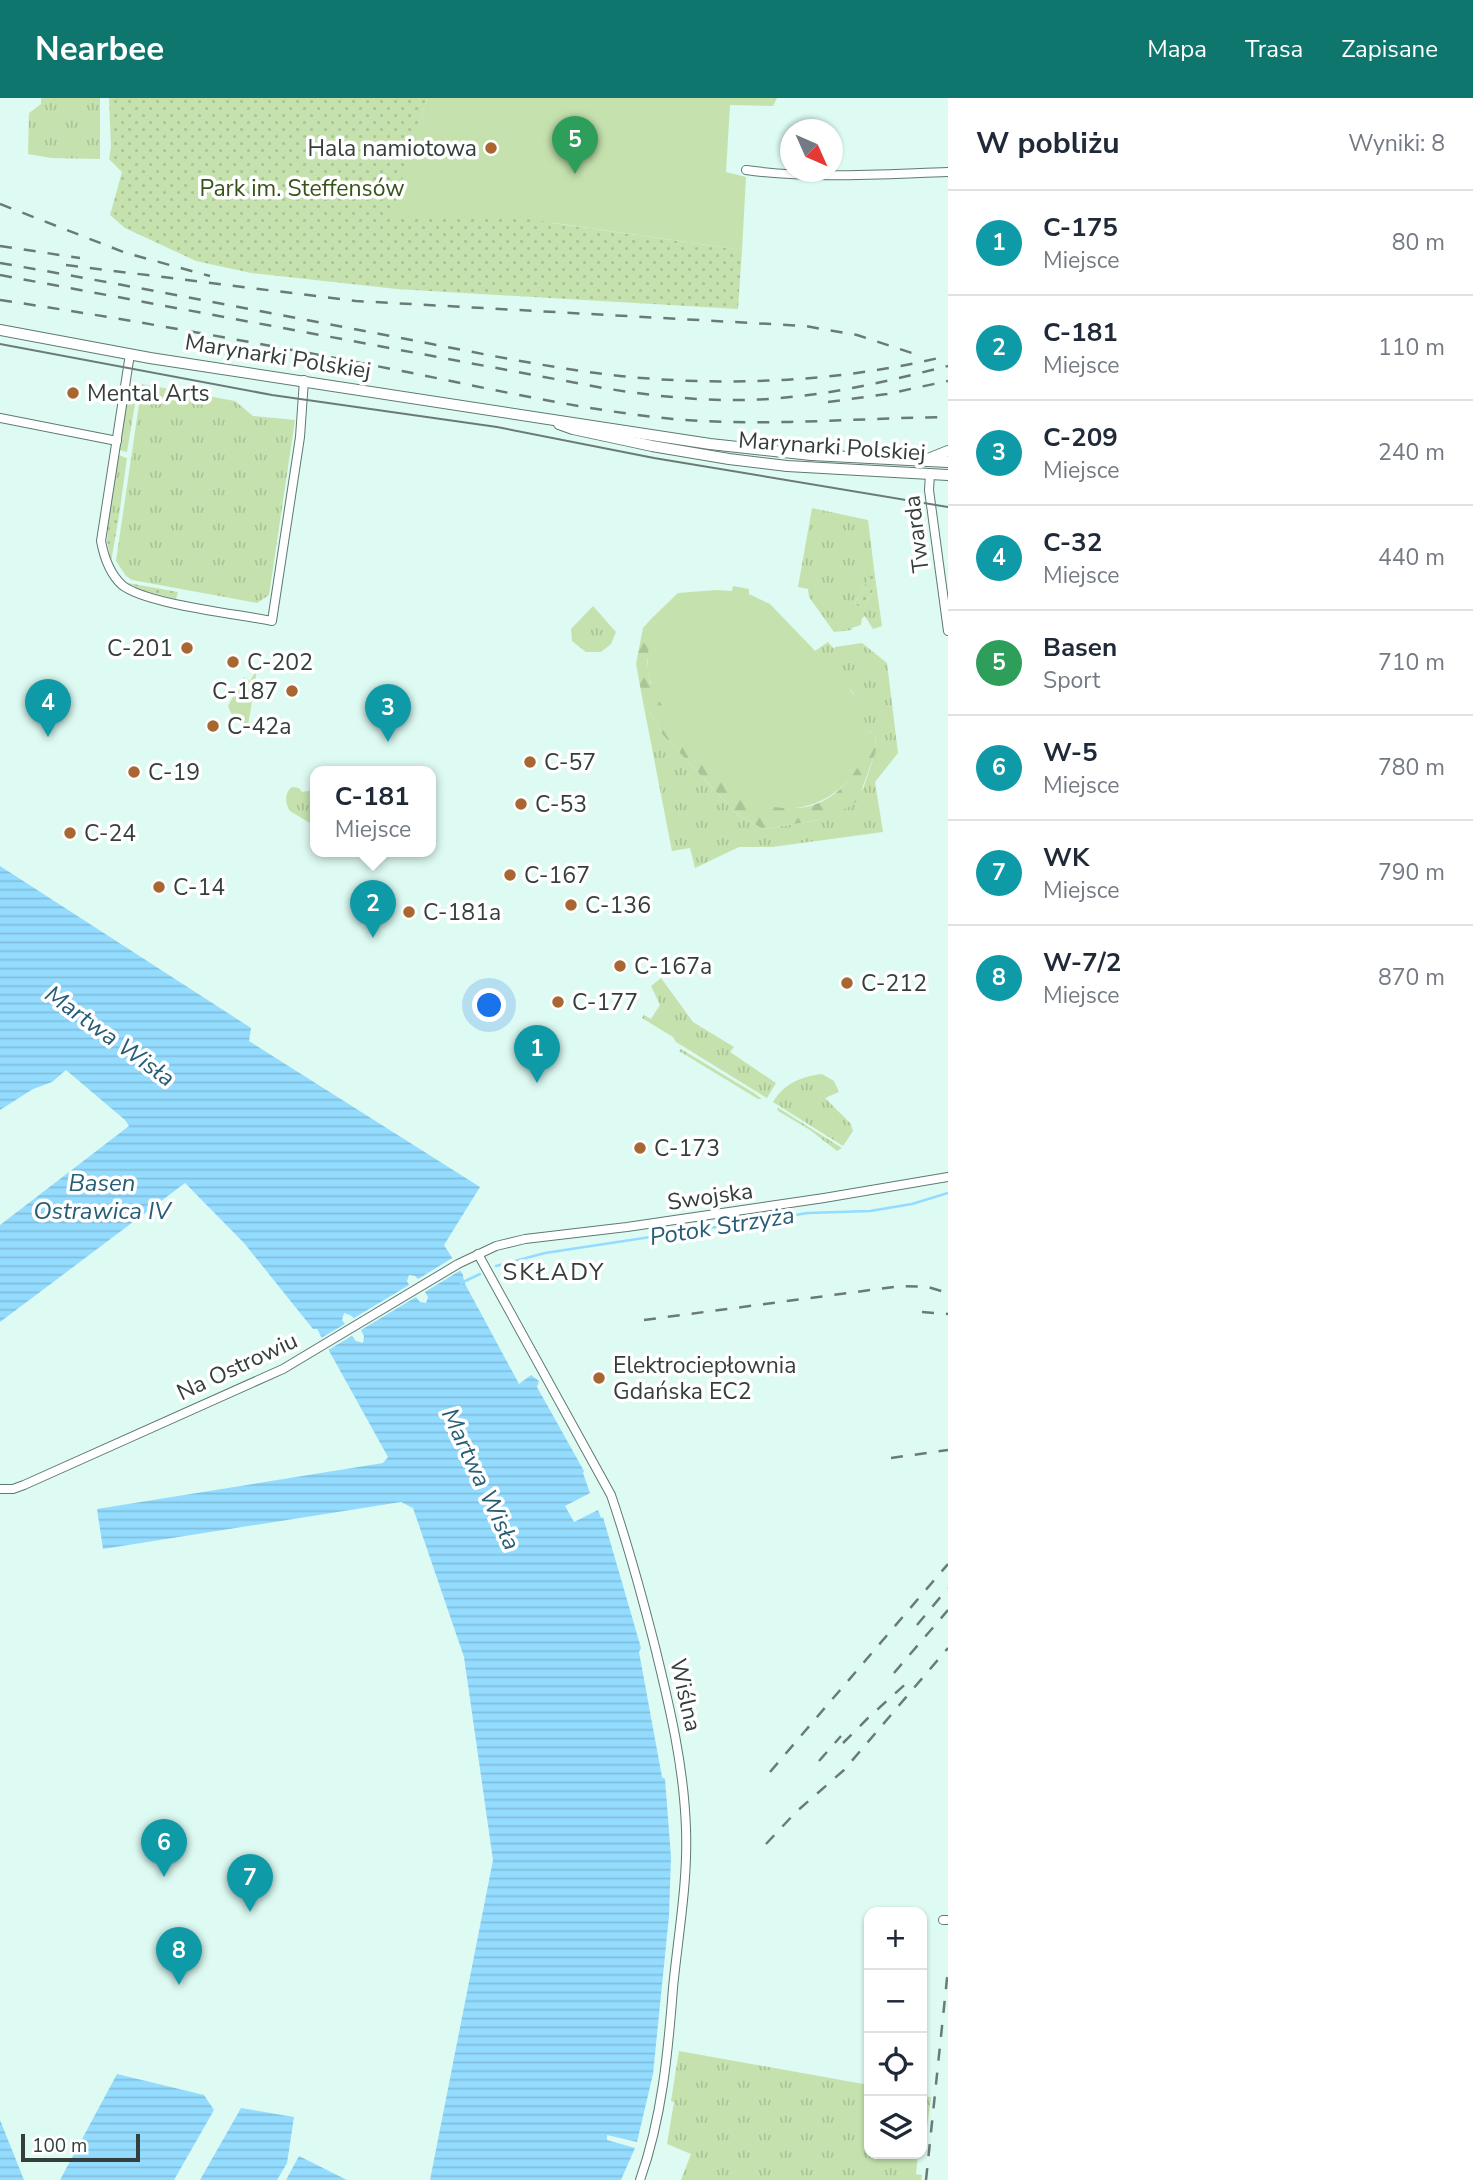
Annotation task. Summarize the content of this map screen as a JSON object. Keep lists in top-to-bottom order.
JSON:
{
  "streets": {
    "main road": ["Marynarki Polskiej"],
    "street": [
      "Twarda",
      "Swojska",
      "Na Ostrowiu",
      "Wiślna"
    ]
  },
  "crossings": [
    ["Marynarki Polskiej", "Twarda"],
    ["Swojska", "Na Ostrowiu"],
    ["Swojska", "Wiślna"],
    ["Na Ostrowiu", "Wiślna"]
  ],
  "districts": ["SKŁADY"],
  "water": ["Martwa Wisła", "Basen Ostrawica IV", "Potok Strzyża"],
  "parks": ["Park im. Steffensów"],
  "places": [
    "Hala namiotowa",
    "Mental Arts",
    "C-201",
    "C-202",
    "C-187",
    "C-42a",
    "C-57",
    "C-19",
    "C-53",
    "C-24",
    "C-167",
    "C-14",
    "C-136",
    "C-181a",
    "C-167a",
    "C-212",
    "C-177",
    "C-173",
    "Elektrociepłownia Gdańska EC2"
  ],
  "scale_bar": "100 m",
  "north": "bottom right",
  "page": {
    "header": "Nearbee",
    "nav": ["Mapa", "Trasa", "Zapisane"],
    "heading": ["W pobliżu", "Wyniki: 8"],
    "pins": [
      "5",
      "4",
      "3",
      "2",
      "1",
      "6",
      "7",
      "8"
    ],
    "list": [
      {
        "mark": "1",
        "name": "C-175",
        "note": "Miejsce",
        "value": "80 m"
      },
      {
        "mark": "2",
        "name": "C-181",
        "note": "Miejsce",
        "value": "110 m"
      },
      {
        "mark": "3",
        "name": "C-209",
        "note": "Miejsce",
        "value": "240 m"
      },
      {
        "mark": "4",
        "name": "C-32",
        "note": "Miejsce",
        "value": "440 m"
      },
      {
        "mark": "5",
        "name": "Basen",
        "note": "Sport",
        "value": "710 m"
      },
      {
        "mark": "6",
        "name": "W-5",
        "note": "Miejsce",
        "value": "780 m"
      },
      {
        "mark": "7",
        "name": "WK",
        "note": "Miejsce",
        "value": "790 m"
      },
      {
        "mark": "8",
        "name": "W-7/2",
        "note": "Miejsce",
        "value": "870 m"
      }
    ],
    "popup": ["C-181", "Miejsce"],
    "map_buttons": ["+", "−"],
    "scale": "100 m"
  }
}
